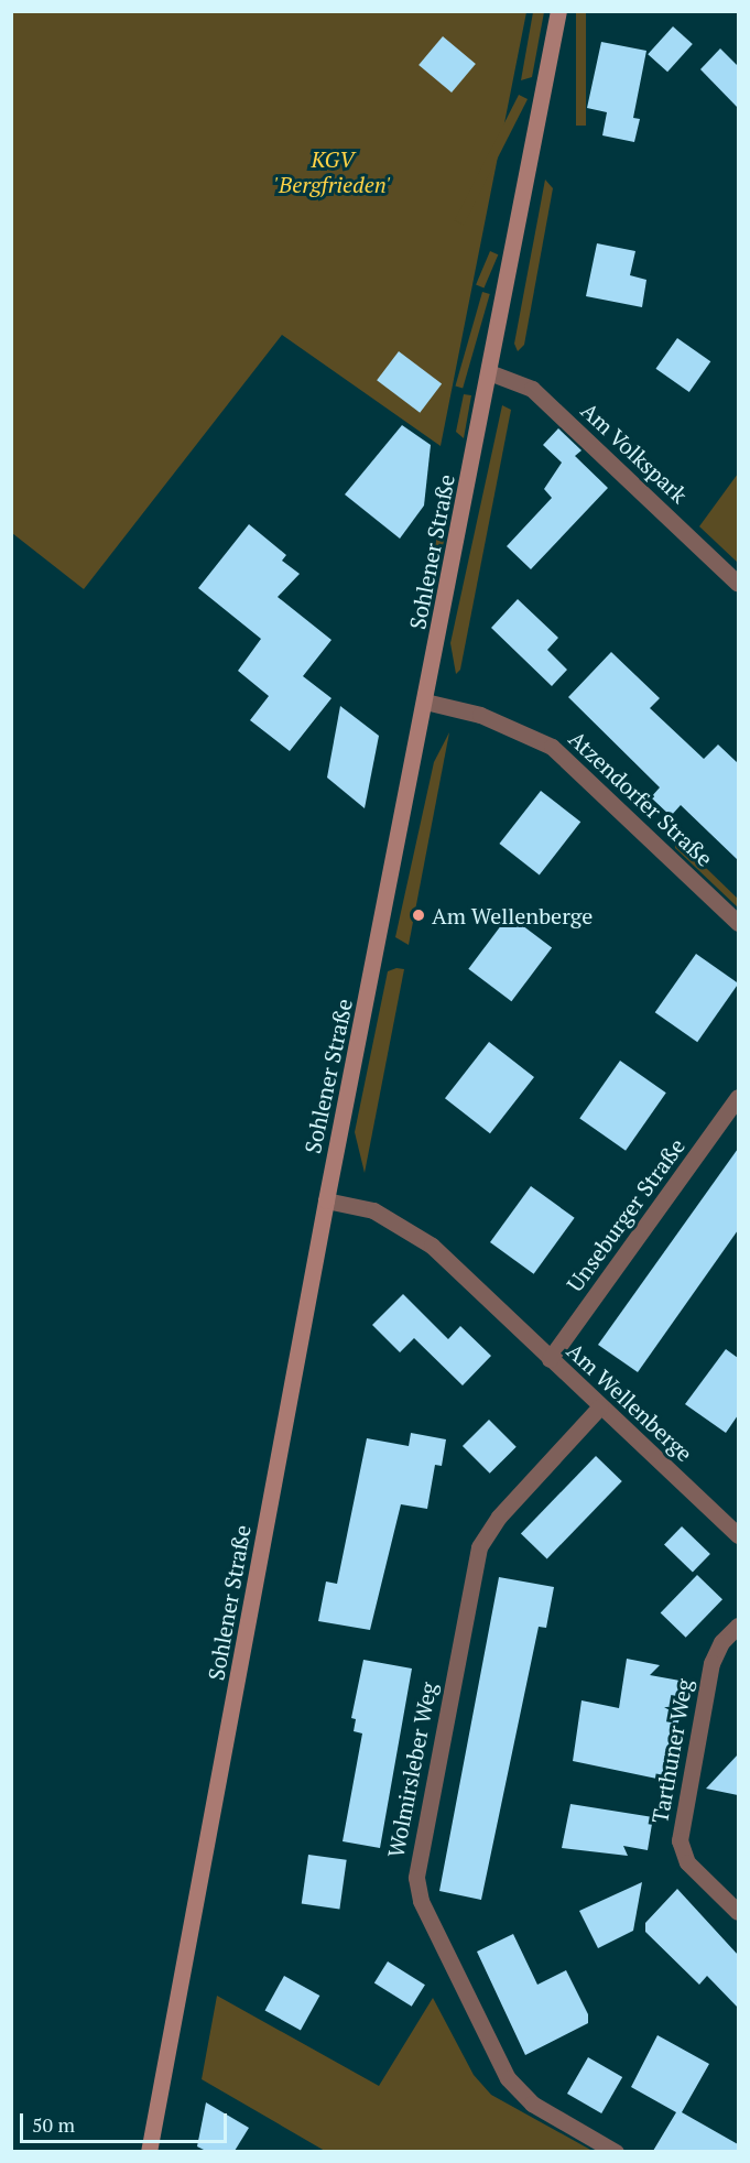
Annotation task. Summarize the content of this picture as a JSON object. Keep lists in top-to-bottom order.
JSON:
{
  "streets": {
    "street": [
      "Am Volkspark",
      "Sohlener Straße",
      "Atzendorfer Straße",
      "Unseburger Straße",
      "Am Wellenberge",
      "Tarthuner Weg",
      "Wolmirsleber Weg"
    ]
  },
  "crossings": [
    ["Am Volkspark", "Sohlener Straße"],
    ["Sohlener Straße", "Atzendorfer Straße"],
    ["Sohlener Straße", "Am Wellenberge"],
    ["Unseburger Straße", "Am Wellenberge"],
    ["Am Wellenberge", "Wolmirsleber Weg"]
  ],
  "parks": ["KGV 'Bergfrieden'"],
  "places": ["Am Wellenberge"],
  "scale_bar": "50 m"
}
